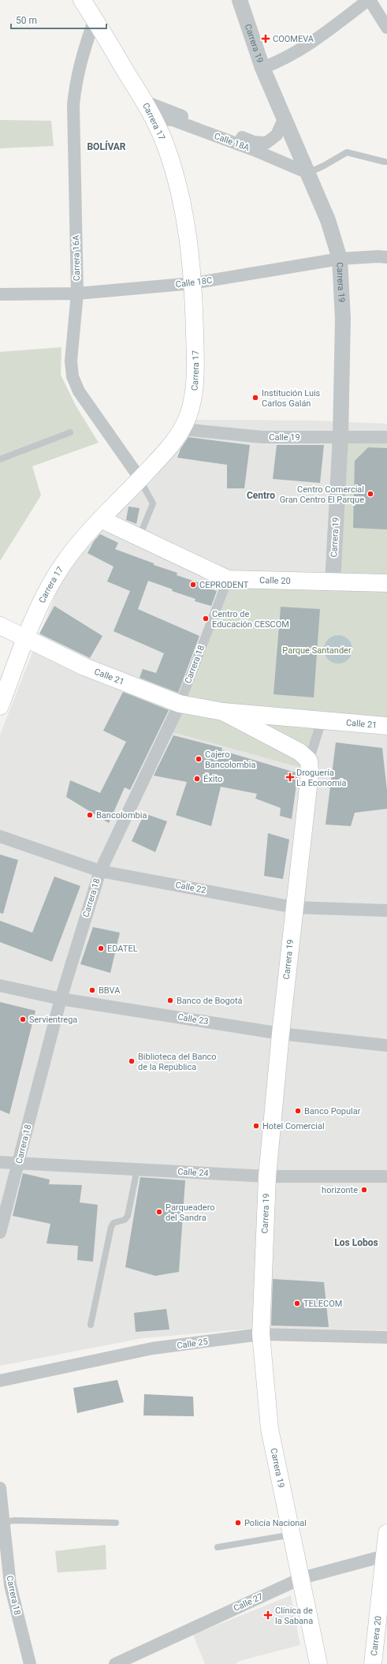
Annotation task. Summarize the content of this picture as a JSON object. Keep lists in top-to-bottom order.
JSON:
{
  "streets": {
    "main road": [
      "Carrera 19",
      "Carrera 17",
      "Calle 20",
      "Calle 21",
      "Carrera 20"
    ],
    "street": [
      "Calle 18A",
      "Carrera 16A",
      "Calle 18C",
      "Calle 19",
      "Carrera 18",
      "Calle 22",
      "Calle 23",
      "Calle 24",
      "Calle 25",
      "Calle 27"
    ]
  },
  "crossings": [
    ["Carrera 19", "Calle 18A"],
    ["Carrera 19", "Calle 18C"],
    ["Carrera 19", "Calle 19"],
    ["Carrera 19", "Calle 20"],
    ["Carrera 19", "Calle 21"],
    ["Carrera 19", "Calle 22"],
    ["Carrera 19", "Calle 23"],
    ["Carrera 19", "Calle 24"],
    ["Carrera 19", "Calle 25"],
    ["Carrera 19", "Calle 27"],
    ["Carrera 17", "Calle 18A"],
    ["Carrera 17", "Carrera 16A"],
    ["Carrera 17", "Calle 18C"],
    ["Carrera 17", "Calle 19"],
    ["Carrera 17", "Calle 20"],
    ["Carrera 17", "Calle 21"],
    ["Carrera 16A", "Calle 18C"],
    ["Calle 20", "Carrera 18"],
    ["Carrera 18", "Calle 21"],
    ["Carrera 18", "Calle 22"],
    ["Carrera 18", "Calle 23"],
    ["Carrera 18", "Calle 24"],
    ["Calle 27", "Carrera 20"]
  ],
  "districts": ["BOLÍVAR", "Centro", "Los Lobos"],
  "parks": ["Parque Santander"],
  "places": {
    "health": ["COOMEVA", "Droguería La Economía", "Clínica de la Sabana"],
    "other": [
      "Institución Luis Carlos Galán",
      "Centro Comercial Gran Centro El Parque",
      "CEPRODENT",
      "Centro de Educación CESCOM",
      "Cajero Bancolombia",
      "Éxito",
      "Bancolombia",
      "EDATEL",
      "BBVA",
      "Banco de Bogotá",
      "Servientrega",
      "Biblioteca del Banco de la República",
      "Banco Popular",
      "Hotel Comercial",
      "horizonte",
      "Parqueadero del Sandra",
      "TELECOM",
      "Policía Nacional"
    ]
  },
  "scale_bar": "50 m"
}
